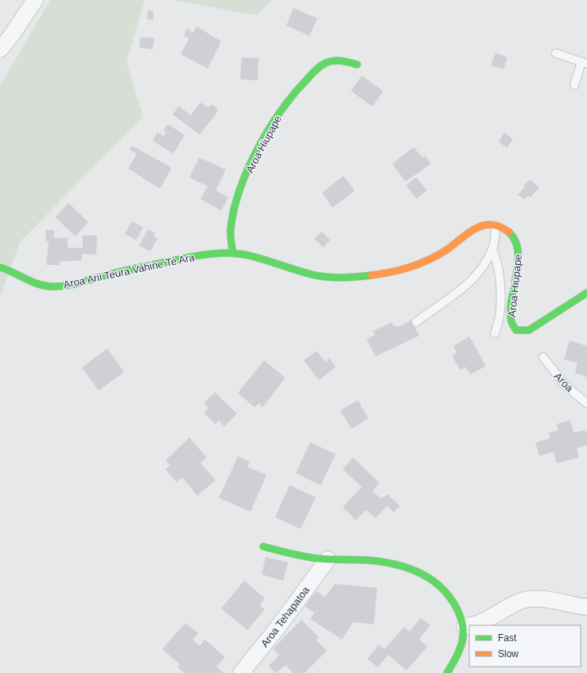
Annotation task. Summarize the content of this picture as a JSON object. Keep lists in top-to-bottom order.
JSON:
{
  "streets": {
    "street": ["Aroa Hiupape", "Aroa Arii Teura Vahine Te Ara", "Aroa Tehapatoa"],
    "lane": ["Aroa"]
  },
  "crossings": [
    ["Aroa Hiupape", "Aroa Arii Teura Vahine Te Ara"]
  ],
  "legend": ["Fast", "Slow"]
}
